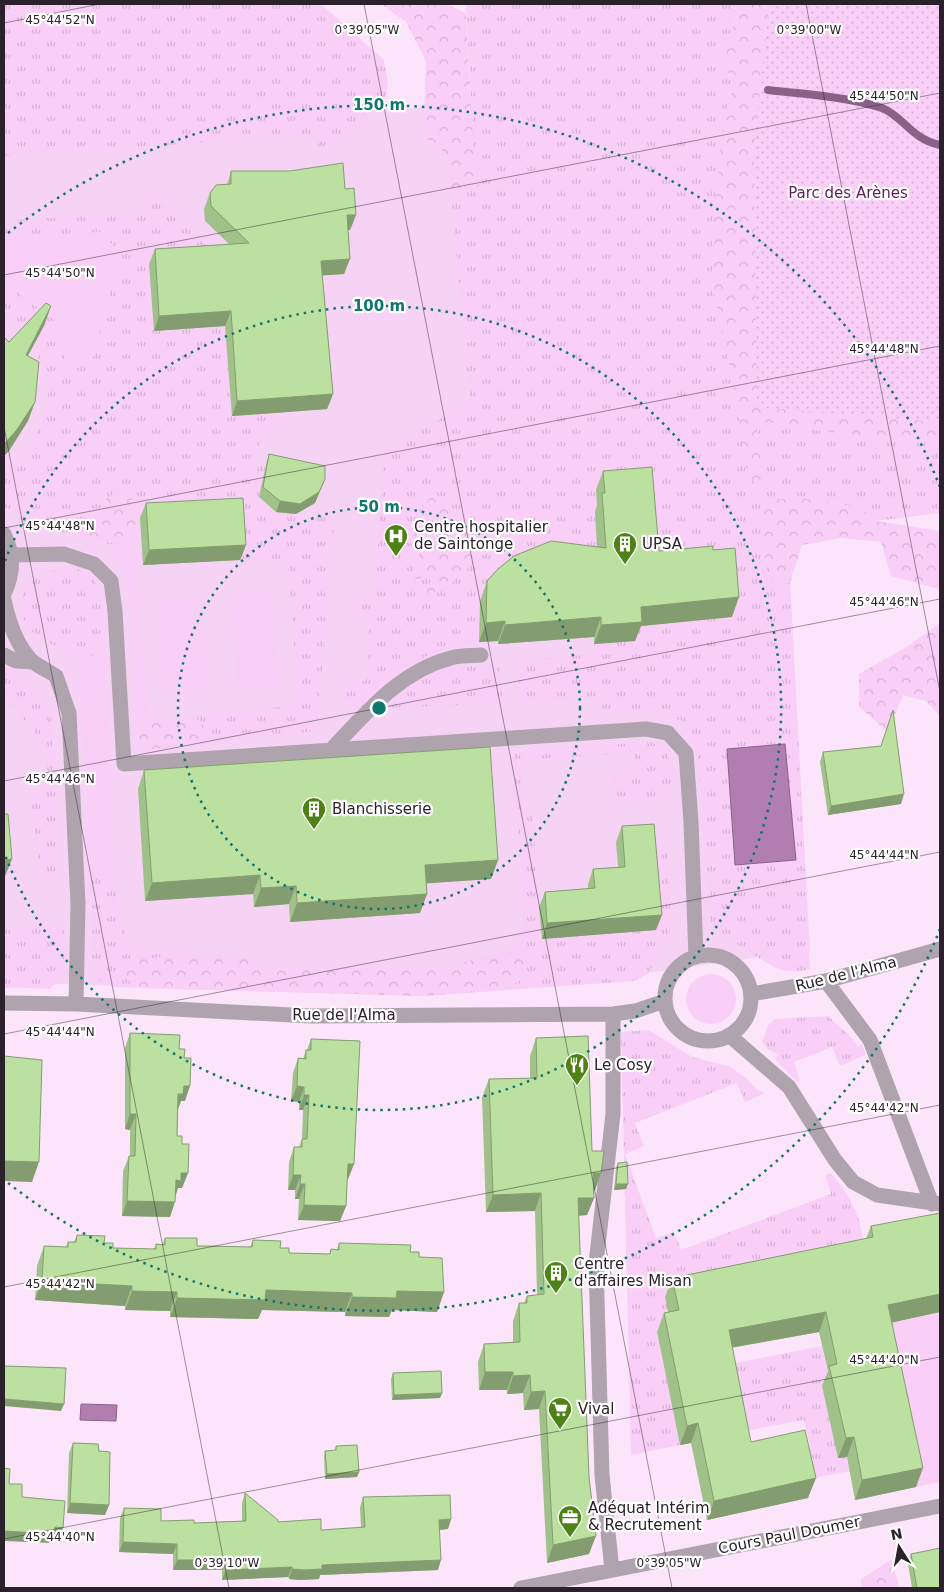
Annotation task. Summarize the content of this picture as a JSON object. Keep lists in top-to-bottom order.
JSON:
{
  "streets": {
    "street": ["Rue de l'Alma", "Cours Paul Doumer"]
  },
  "parks": ["Parc des Arènes"],
  "places": {
    "hospital": ["Centre hospitalier de Saintonge"],
    "building": ["UPSA", "Blanchisserie", "Centre d'affaires Misan"],
    "restaurant": ["Le Cosy"],
    "supermarket": ["Vival"],
    "office": ["Adéquat Intérim & Recrutement"]
  },
  "north": "top",
  "coordinates": [
    "45°44'52\"N",
    "0°39'05\"W",
    "0°39'00\"W",
    "45°44'50\"N",
    "45°44'48\"N",
    "45°44'46\"N",
    "45°44'44\"N",
    "45°44'42\"N",
    "45°44'40\"N",
    "0°39'10\"W"
  ],
  "rings": ["150 m", "100 m", "50 m"]
}
